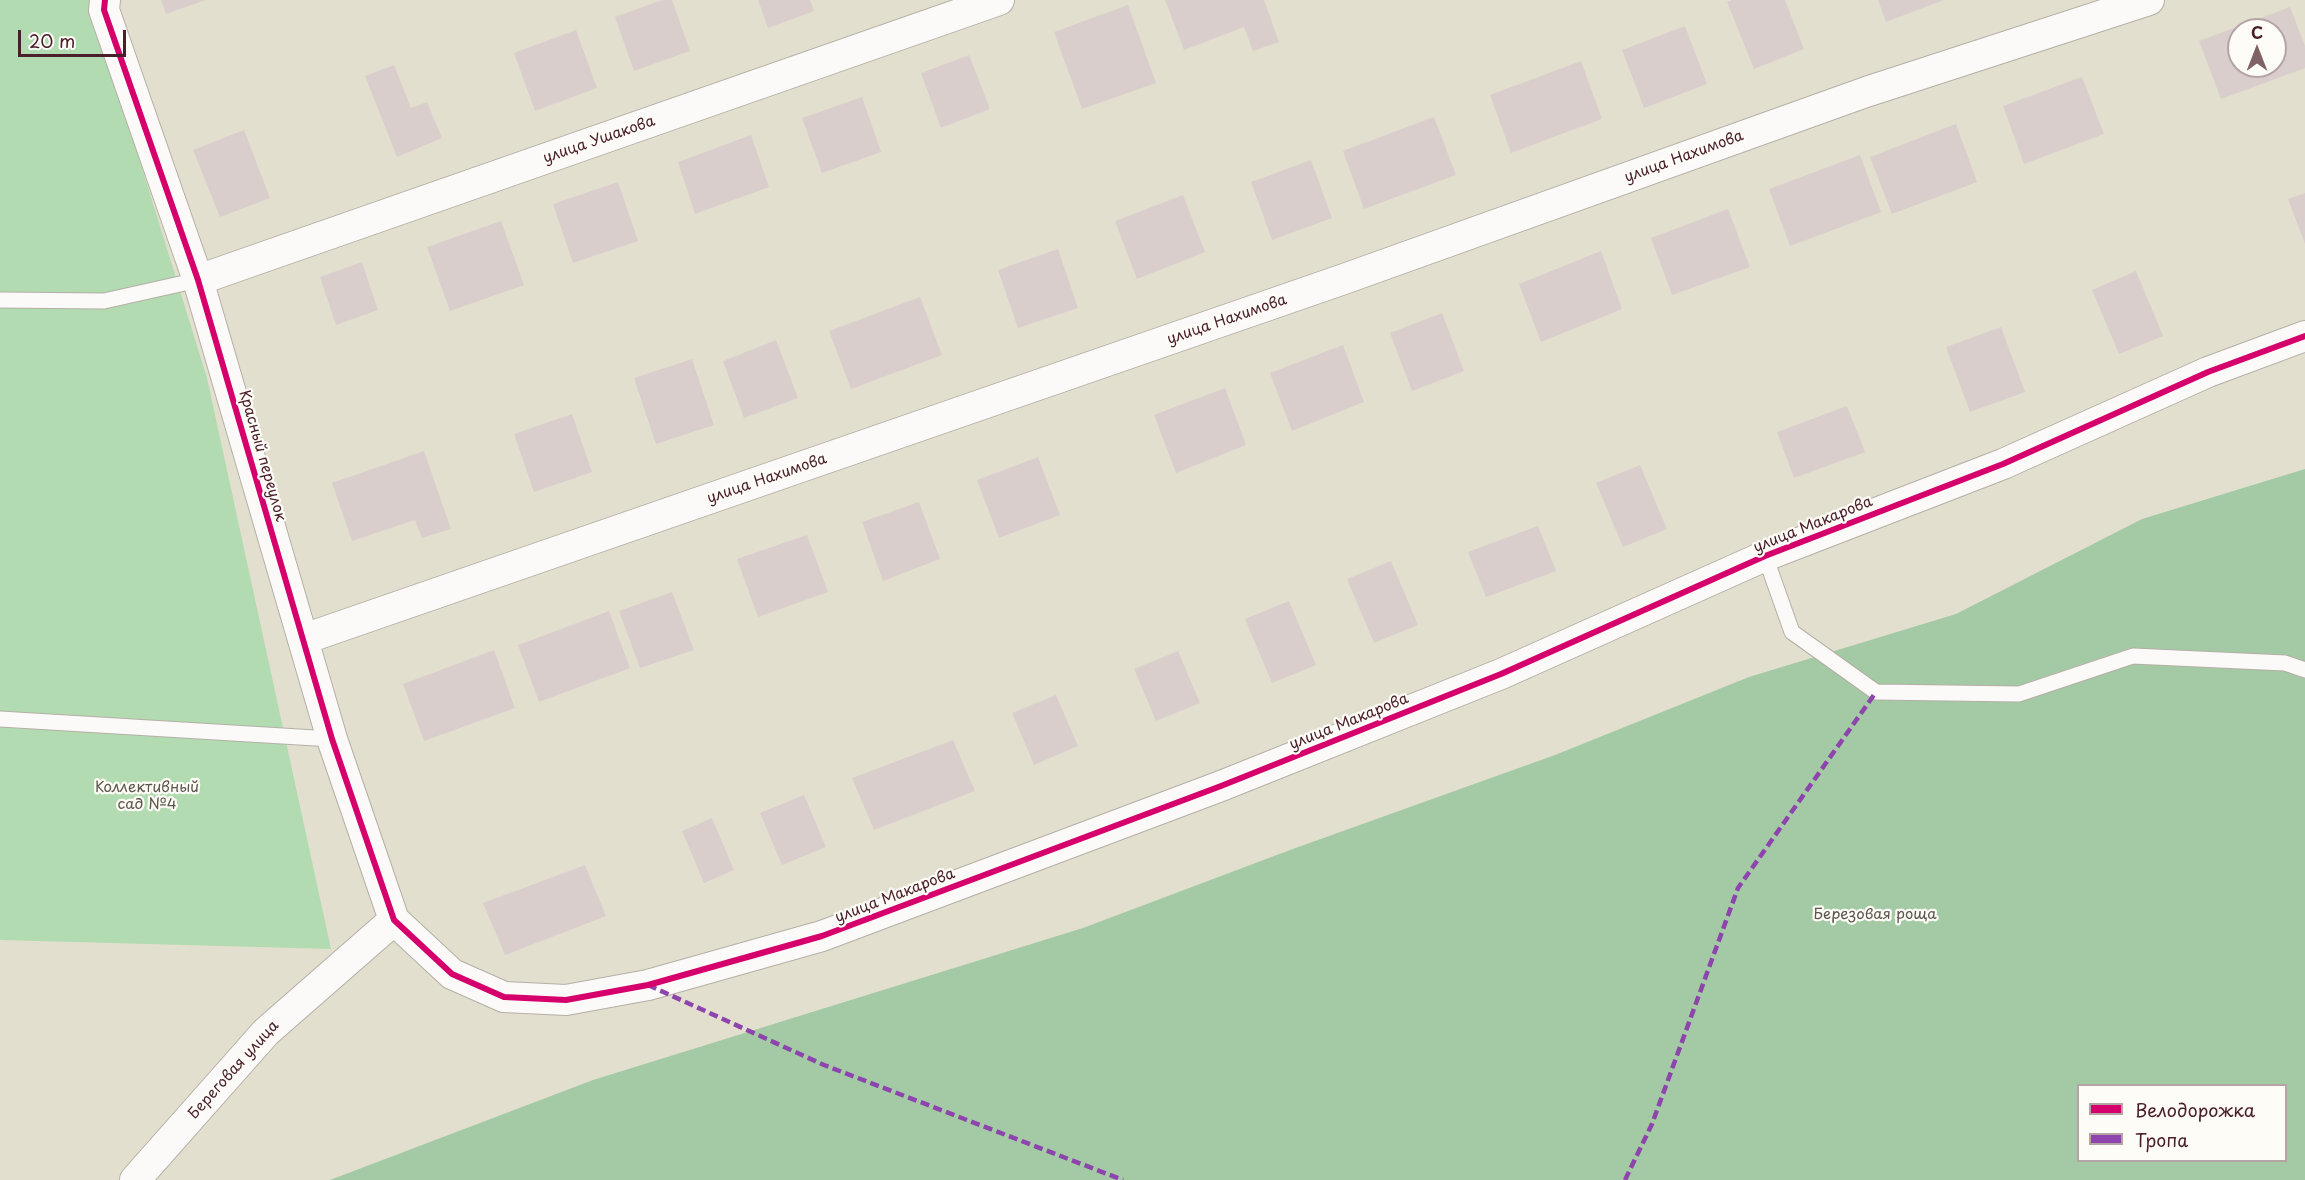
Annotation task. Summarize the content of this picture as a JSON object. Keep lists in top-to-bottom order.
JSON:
{
  "streets": {
    "street": [
      "улица Ушакова",
      "улица Нахимова",
      "Красный переулок",
      "улица Макарова",
      "Береговая улица"
    ]
  },
  "crossings": [
    ["улица Ушакова", "Красный переулок"],
    ["улица Нахимова", "Красный переулок"],
    ["Красный переулок", "улица Макарова"],
    ["Красный переулок", "Береговая улица"],
    ["улица Макарова", "Береговая улица"]
  ],
  "parks": ["Коллективный сад №4", "Березовая роща"],
  "legend": ["Велодорожка", "Тропа"],
  "scale_bar": "20 m",
  "north": "top"
}
